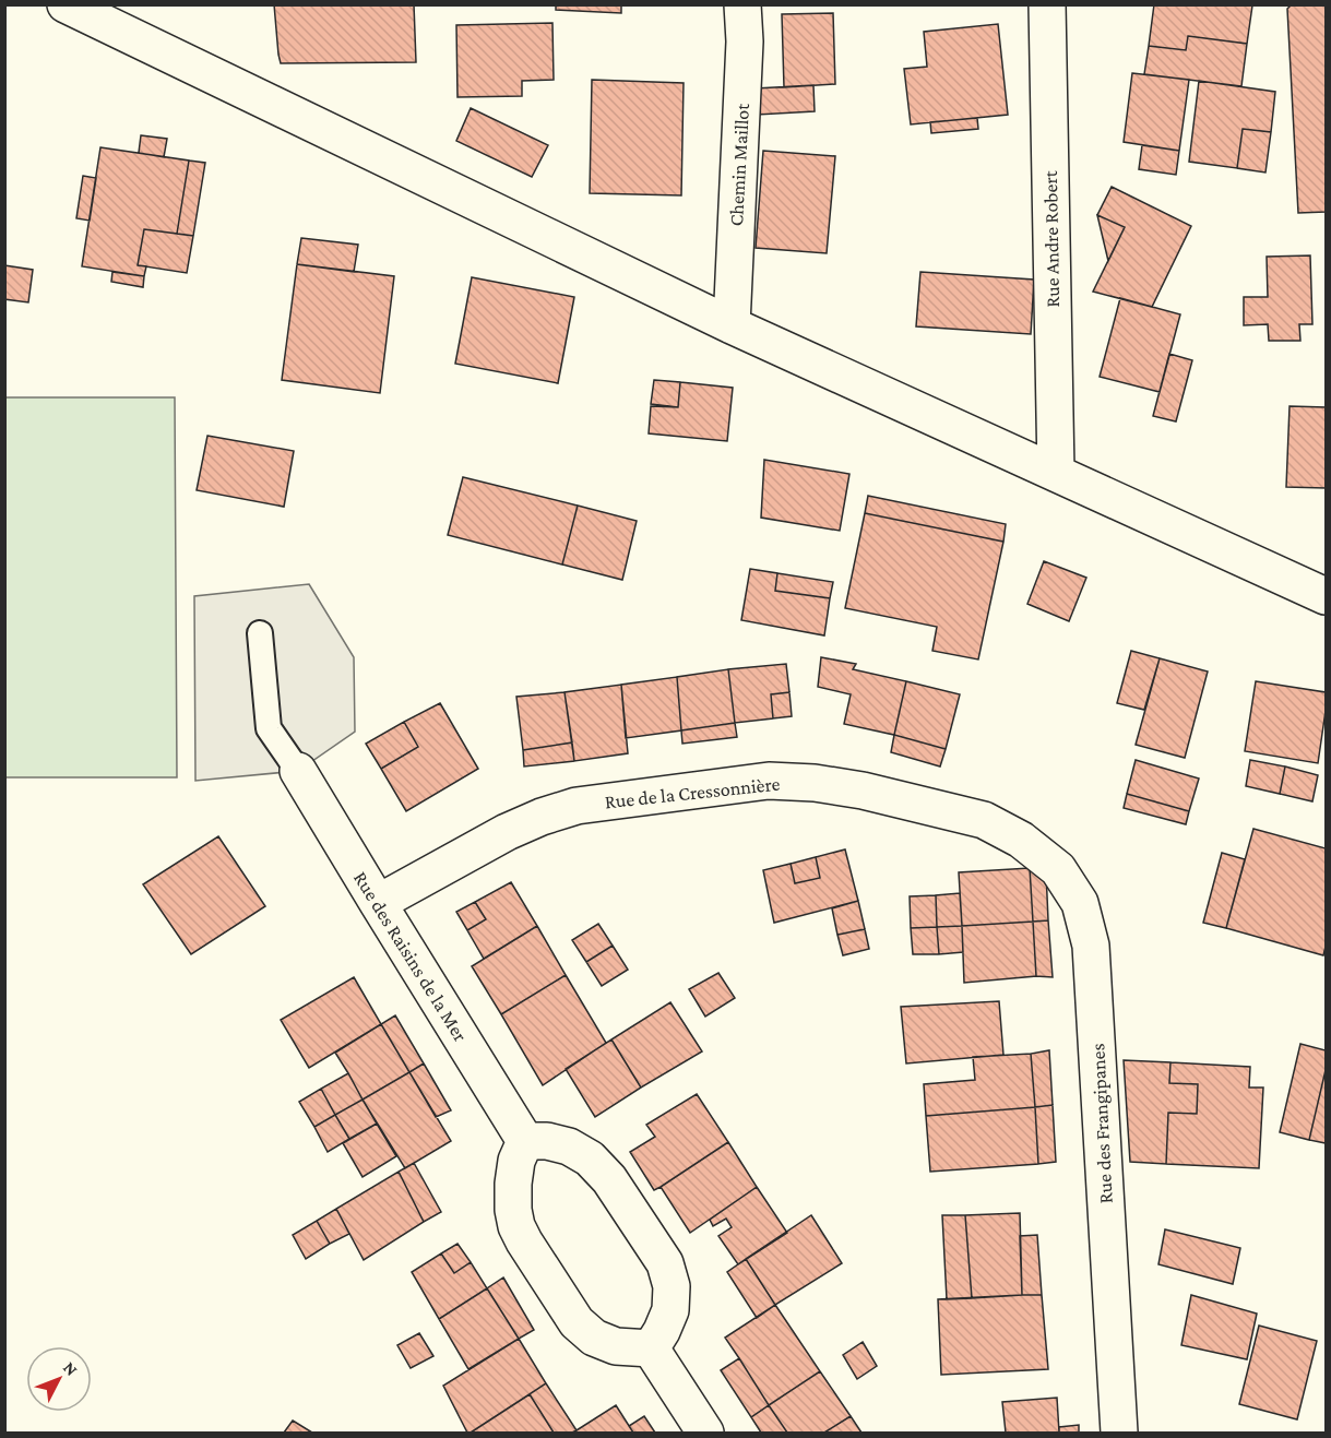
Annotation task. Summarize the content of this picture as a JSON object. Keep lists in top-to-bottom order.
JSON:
{
  "streets": {
    "street": [
      "Chemin Maillot",
      "Rue Andre Robert",
      "Rue de la Cressonnière",
      "Rue des Raisins de la Mer",
      "Rue des Frangipanes"
    ]
  },
  "crossings": [
    ["Rue de la Cressonnière", "Rue des Raisins de la Mer"],
    ["Rue de la Cressonnière", "Rue des Frangipanes"]
  ],
  "north": "top right"
}
